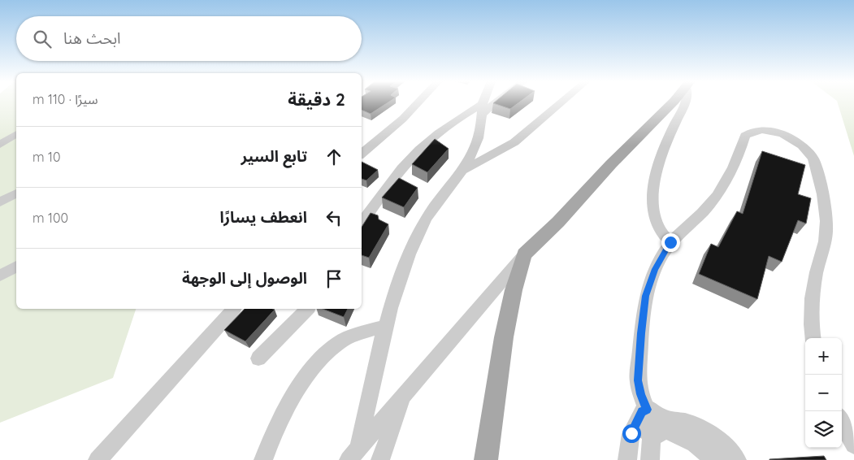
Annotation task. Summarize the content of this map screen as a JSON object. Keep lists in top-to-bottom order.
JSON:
{
  "page": {
    "search": "ابحث هنا",
    "heading": ["2 دقيقة", "سيرًا · 110 m"],
    "list": [
      ["تابع السير", "10 m"],
      ["انعطف يسارًا", "100 m"],
      "الوصول إلى الوجهة"
    ],
    "map_buttons": ["+", "−"]
  }
}
